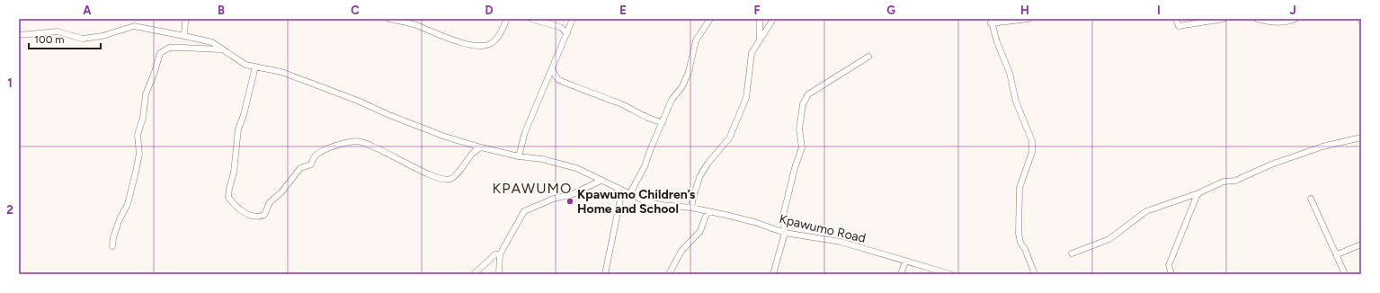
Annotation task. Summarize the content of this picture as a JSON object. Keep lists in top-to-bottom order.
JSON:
{
  "streets": {
    "street": ["Kpawumo Road"]
  },
  "districts": ["KPAWUMO"],
  "places": ["Kpawumo Children’s Home and School"],
  "scale_bar": "100 m",
  "grid": {
    "columns": [
      "A",
      "B",
      "C",
      "D",
      "E",
      "F",
      "G",
      "H",
      "I",
      "J"
    ],
    "rows": ["1", "2"]
  }
}
